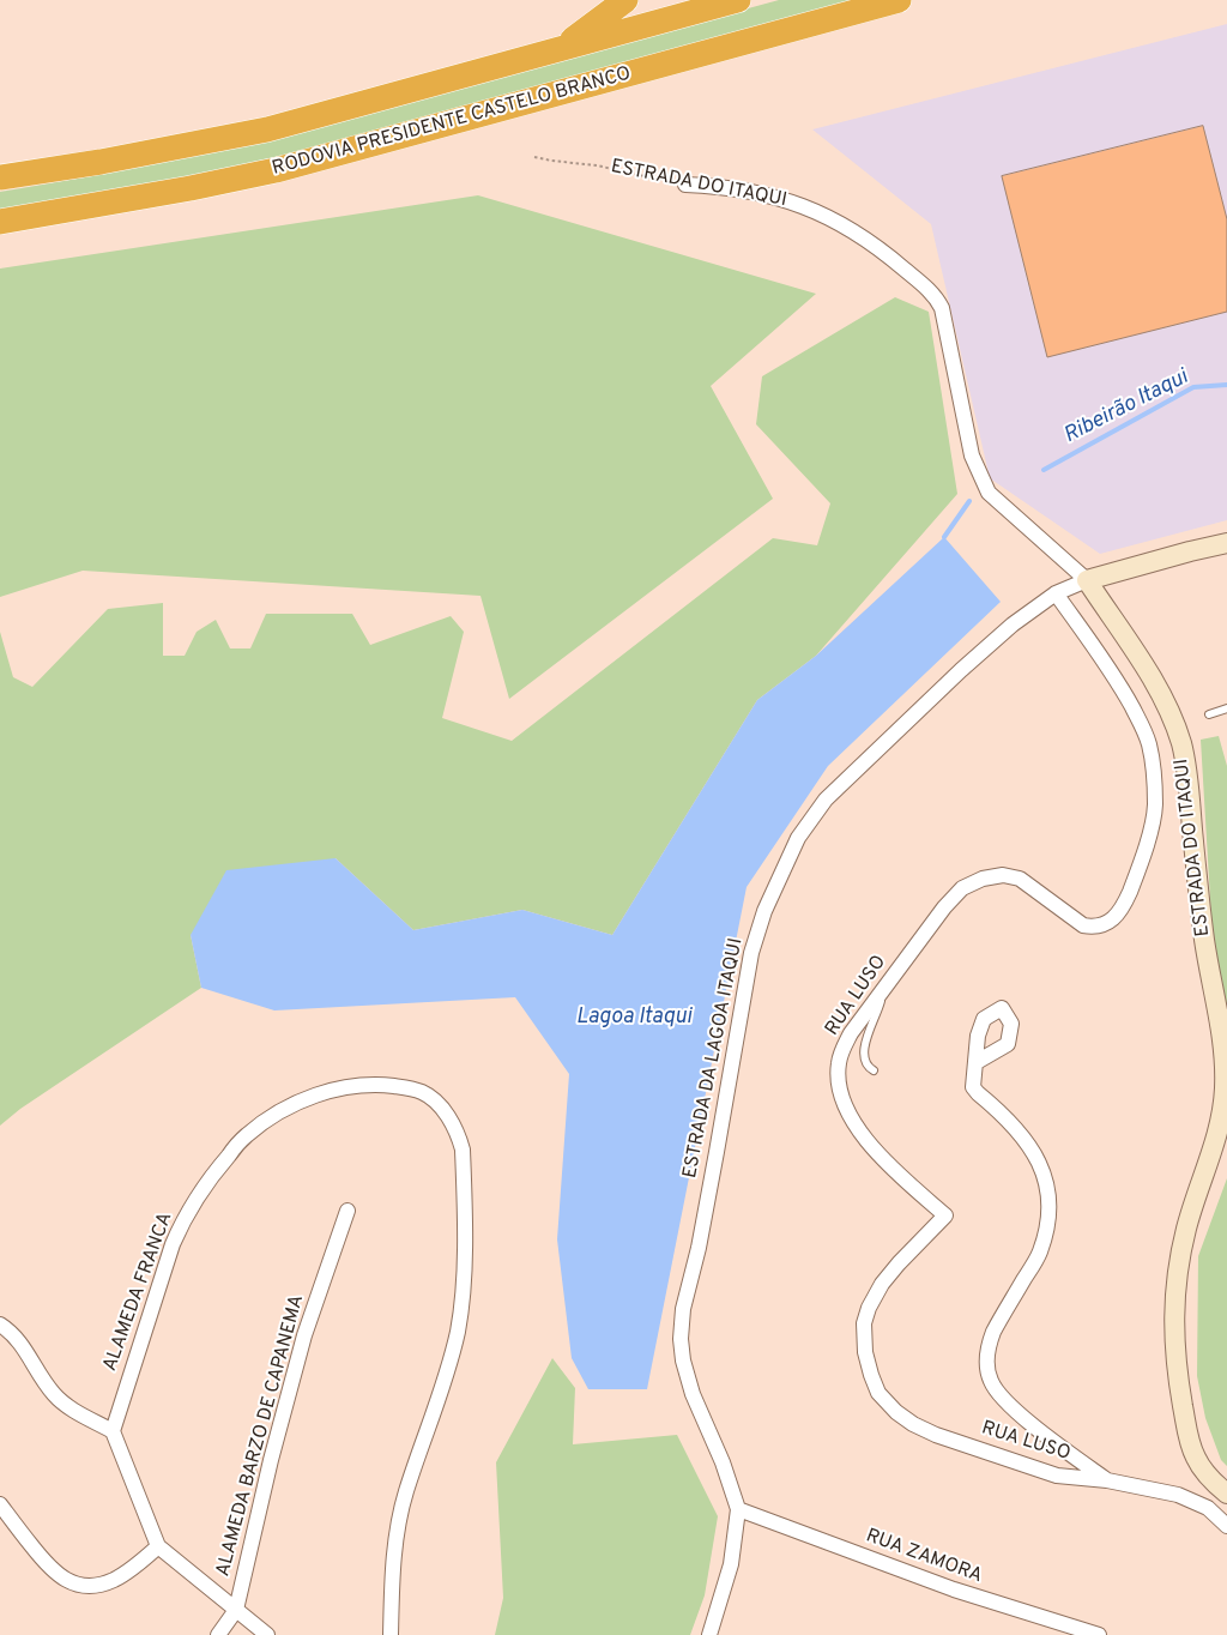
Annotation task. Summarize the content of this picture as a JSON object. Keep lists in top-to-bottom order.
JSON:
{
  "streets": {
    "highway": ["RODOVIA PRESIDENTE CASTELO BRANCO"],
    "street": [
      "ESTRADA DO ITAQUI",
      "RUA LUSO",
      "ESTRADA DA LAGOA ITAQUI",
      "ALAMEDA FRANCA",
      "ALAMEDA BARZO DE CAPANEMA",
      "RUA ZAMORA"
    ]
  },
  "crossings": [
    ["ESTRADA DO ITAQUI", "ESTRADA DA LAGOA ITAQUI"],
    ["RUA LUSO", "ESTRADA DA LAGOA ITAQUI"],
    ["ESTRADA DA LAGOA ITAQUI", "RUA ZAMORA"]
  ],
  "water": ["Ribeirão Itaqui", "Lagoa Itaqui"]
}
